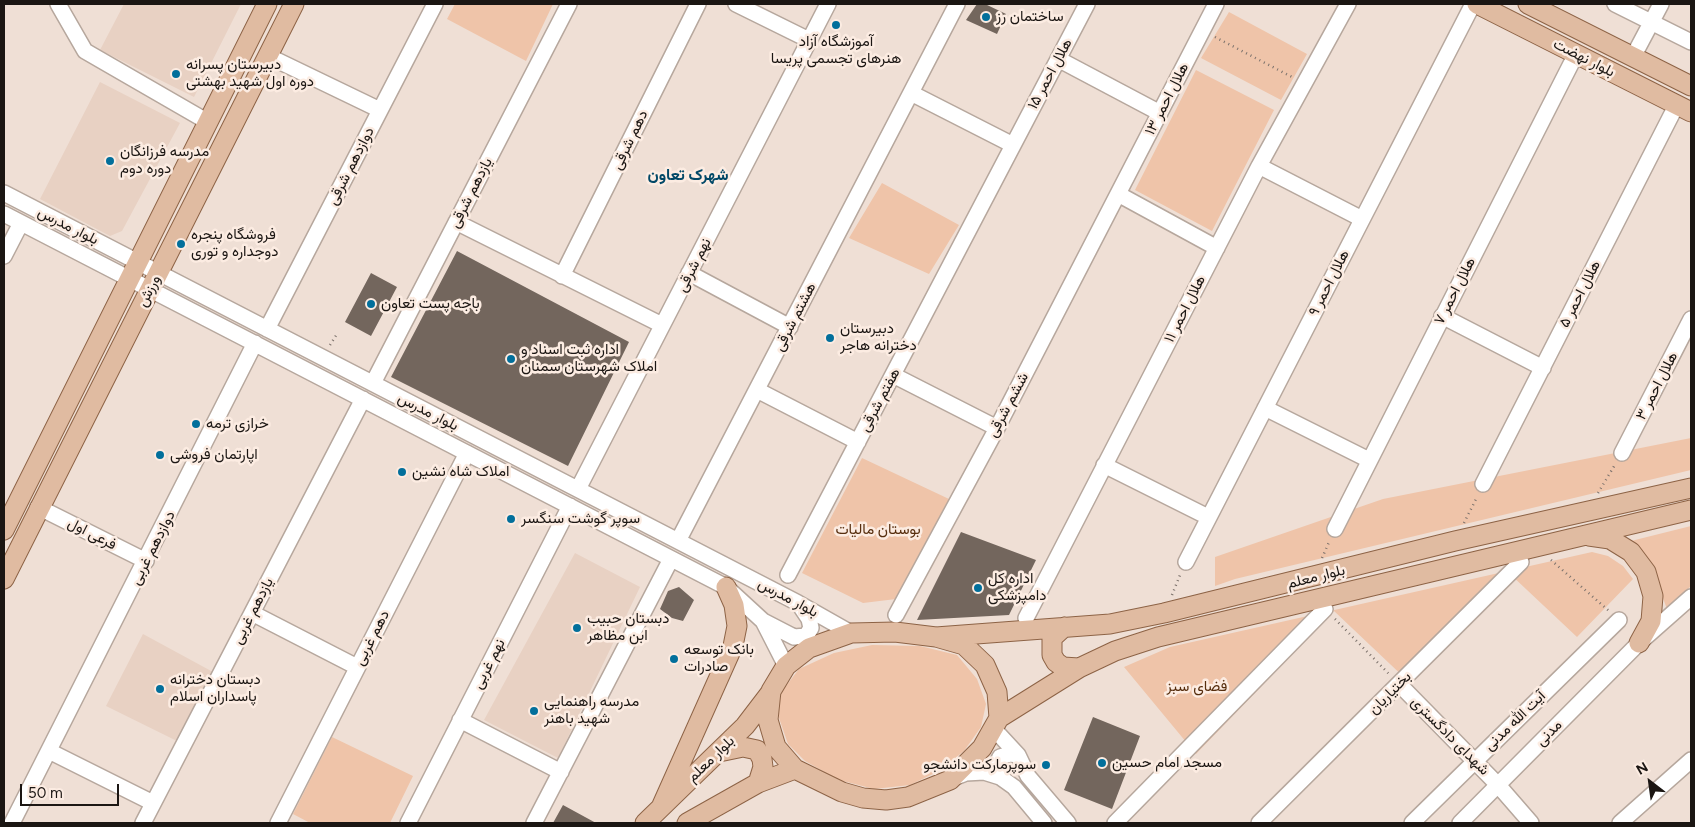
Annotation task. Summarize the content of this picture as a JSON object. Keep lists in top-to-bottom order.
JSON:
{
  "streets": {
    "main road": ["بلوار نهضت", "ورزش", "بلوار معلم"],
    "street": [
      "هلال احمر ۱۵",
      "هلال احمر ۱۳",
      "دهم شرقی",
      "دوازدهم شرقی",
      "یازدهم شرقی",
      "بلوار مدرس",
      "نهم شرقی",
      "هلال احمر ۹",
      "هلال احمر ۷",
      "هلال احمر ۵",
      "هلال احمر ۱۱",
      "هشتم شرقی",
      "هلال احمر ۳",
      "هفتم شرقی",
      "ششم شرقی",
      "فرعی اول",
      "دوازدهم غربی",
      "یازدهم غربی",
      "دهم غربی",
      "نهم غربی",
      "بختیاریان",
      "آیت الله مدنی",
      "مدنی",
      "شهدای دادگستری"
    ]
  },
  "crossings": [
    ["بلوار نهضت", "هلال احمر ۷"],
    ["بلوار نهضت", "هلال احمر ۵"],
    ["هلال احمر ۱۵", "هفتم شرقی"],
    ["هلال احمر ۱۳", "ششم شرقی"],
    ["دوازدهم شرقی", "بلوار مدرس"],
    ["یازدهم شرقی", "بلوار مدرس"],
    ["بلوار مدرس", "نهم شرقی"],
    ["بلوار مدرس", "ورزش"],
    ["بلوار مدرس", "هشتم شرقی"],
    ["بلوار مدرس", "دوازدهم غربی"],
    ["بلوار مدرس", "بلوار معلم"],
    ["بلوار مدرس", "یازدهم غربی"],
    ["بلوار مدرس", "دهم غربی"],
    ["بلوار مدرس", "نهم غربی"],
    ["ورزش", "فرعی اول"],
    ["فرعی اول", "دوازدهم غربی"],
    ["بختیاریان", "شهدای دادگستری"],
    ["آیت الله مدنی", "شهدای دادگستری"],
    ["مدنی", "شهدای دادگستری"]
  ],
  "districts": ["شهرک تعاون"],
  "parks": ["بوستان مالیات", "فضای سبز"],
  "places": [
    "ساختمان رز",
    "آموزشگاه آزاد هنرهای تجسمی پریسا",
    "دبیرستان پسرانه دوره اول شهید بهشتی",
    "مدرسه فرزانگان دوره دوم",
    "فروشگاه پنجره دوجداره و توری",
    "باجه پست تعاون",
    "دبیرستان دخترانه هاجر",
    "اداره ثبت اسناد و املاک شهرستان سمنان",
    "خرازی ترمه",
    "اپارتمان فروشی",
    "املاک شاه نشین",
    "سوپر گوشت سنگسر",
    "اداره کل دامپزشکی",
    "دبستان حبیب ابن مظاهر",
    "بانک توسعه صادرات",
    "دبستان دخترانه پاسداران اسلام",
    "مدرسه راهنمایی شهید باهنر",
    "مسجد امام حسین",
    "سوپرمارکت دانشجو"
  ],
  "scale_bar": "50 m",
  "north": "top left"
}
